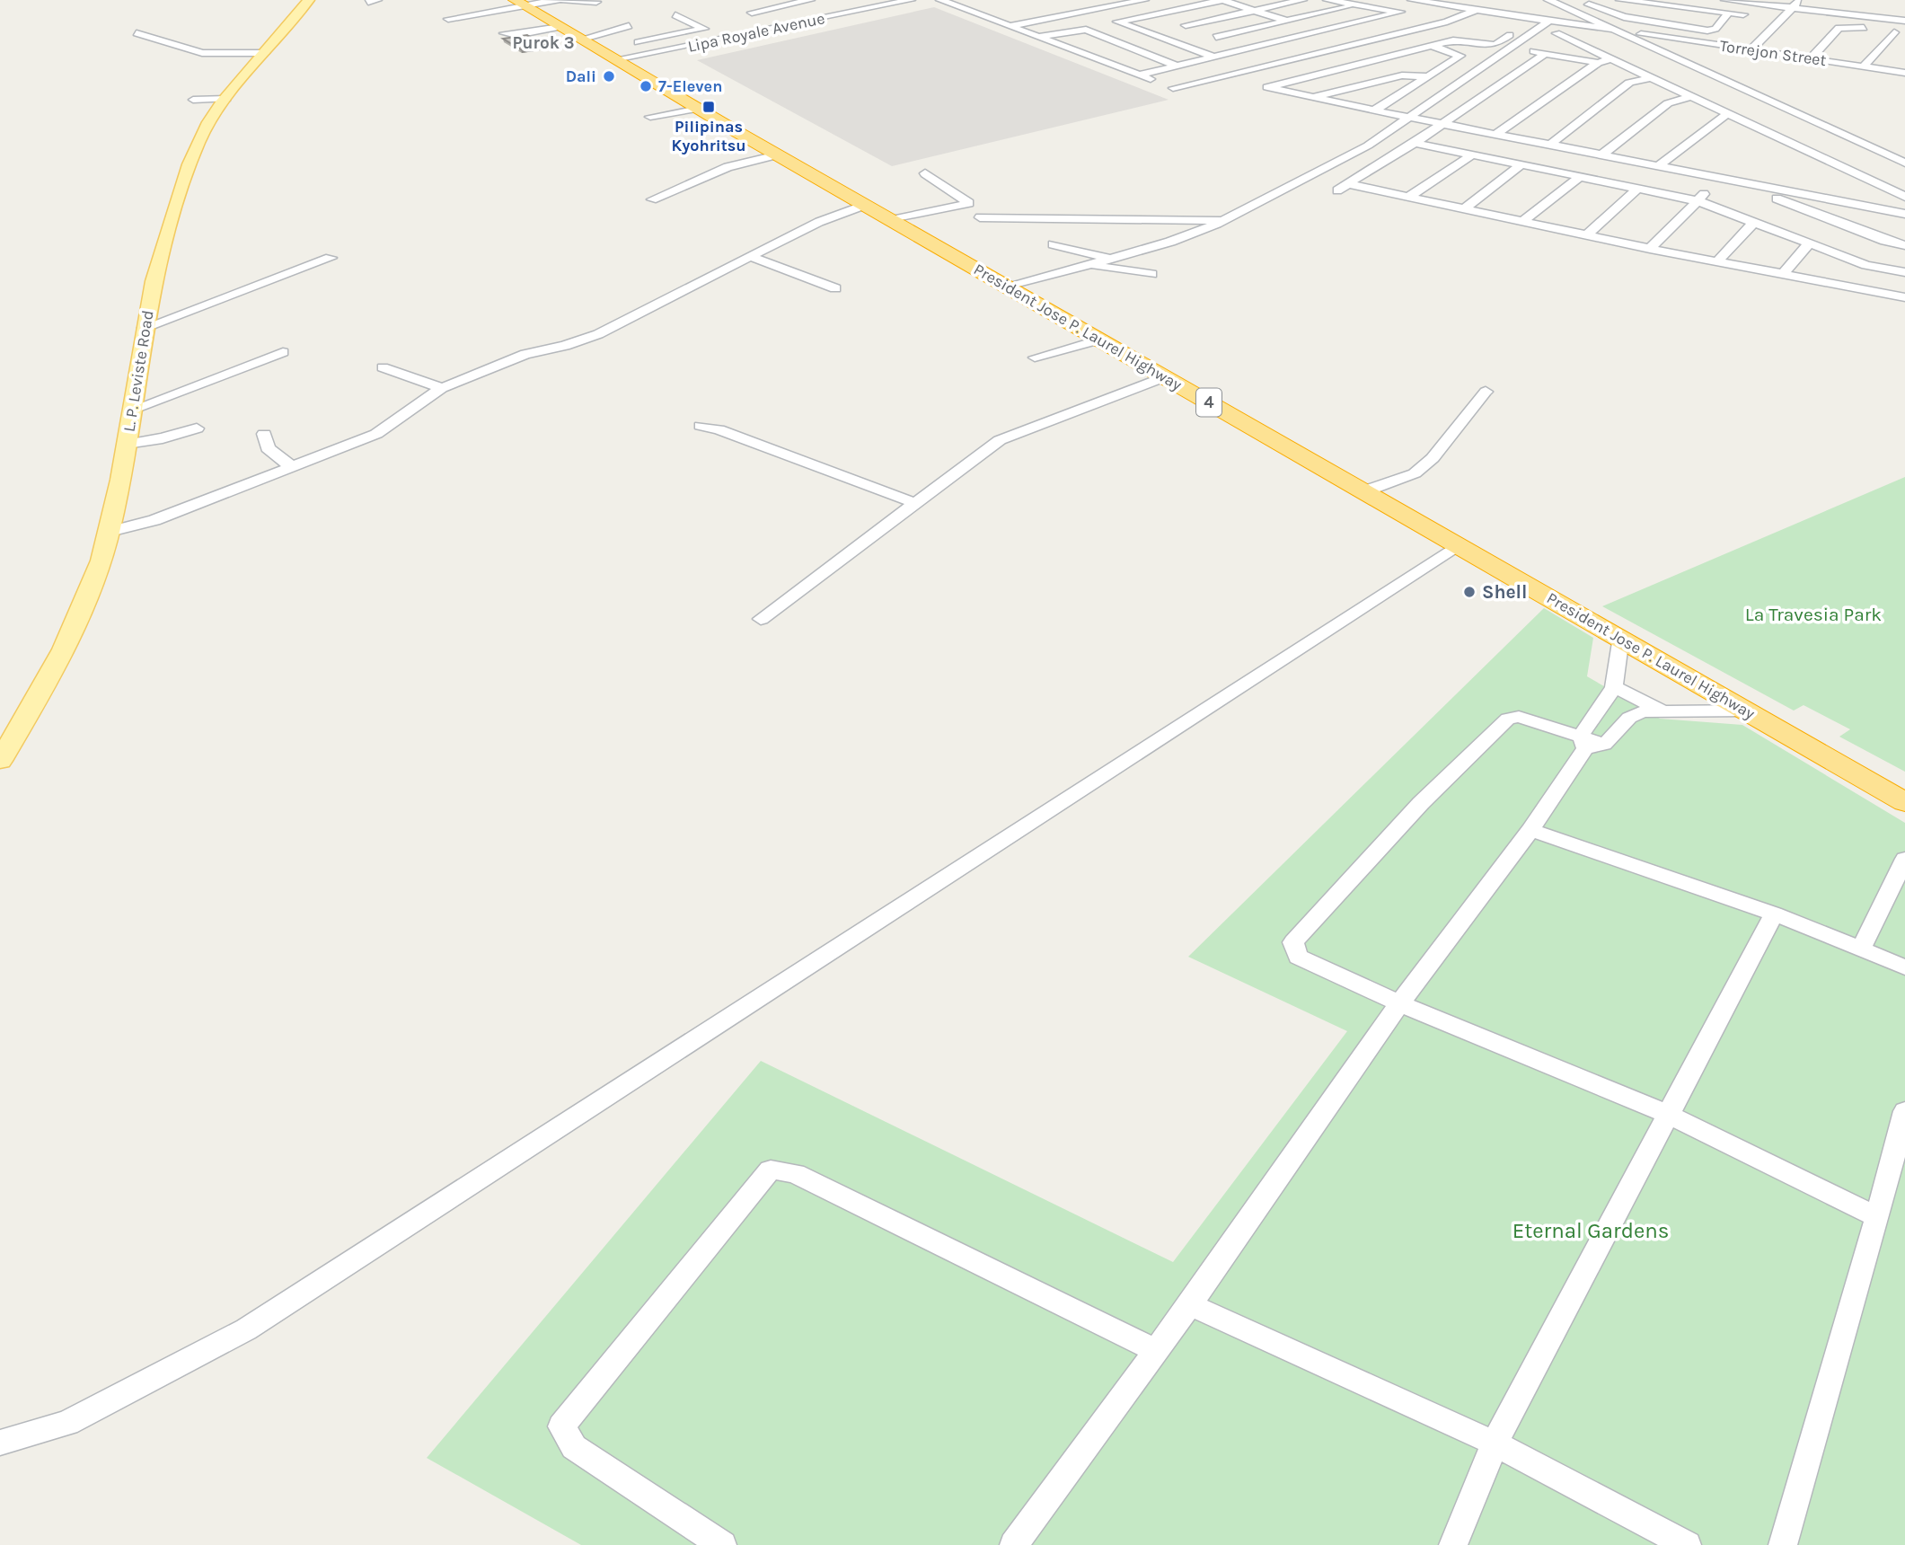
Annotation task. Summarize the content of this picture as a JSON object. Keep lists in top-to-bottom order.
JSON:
{
  "streets": {
    "highway": ["President Jose P. Laurel Highway", "4"],
    "main road": ["L. P. Leviste Road"],
    "street": ["Lipa Royale Avenue", "Torrejon Street"]
  },
  "crossings": [
    ["Lipa Royale Avenue", "President Jose P. Laurel Highway"]
  ],
  "districts": ["Purok 3"],
  "parks": ["La Travesia Park", "Eternal Gardens"],
  "places": {
    "other": ["Dali", "7-Eleven", "Shell"],
    "transit": ["Pilipinas Kyohritsu"]
  }
}
